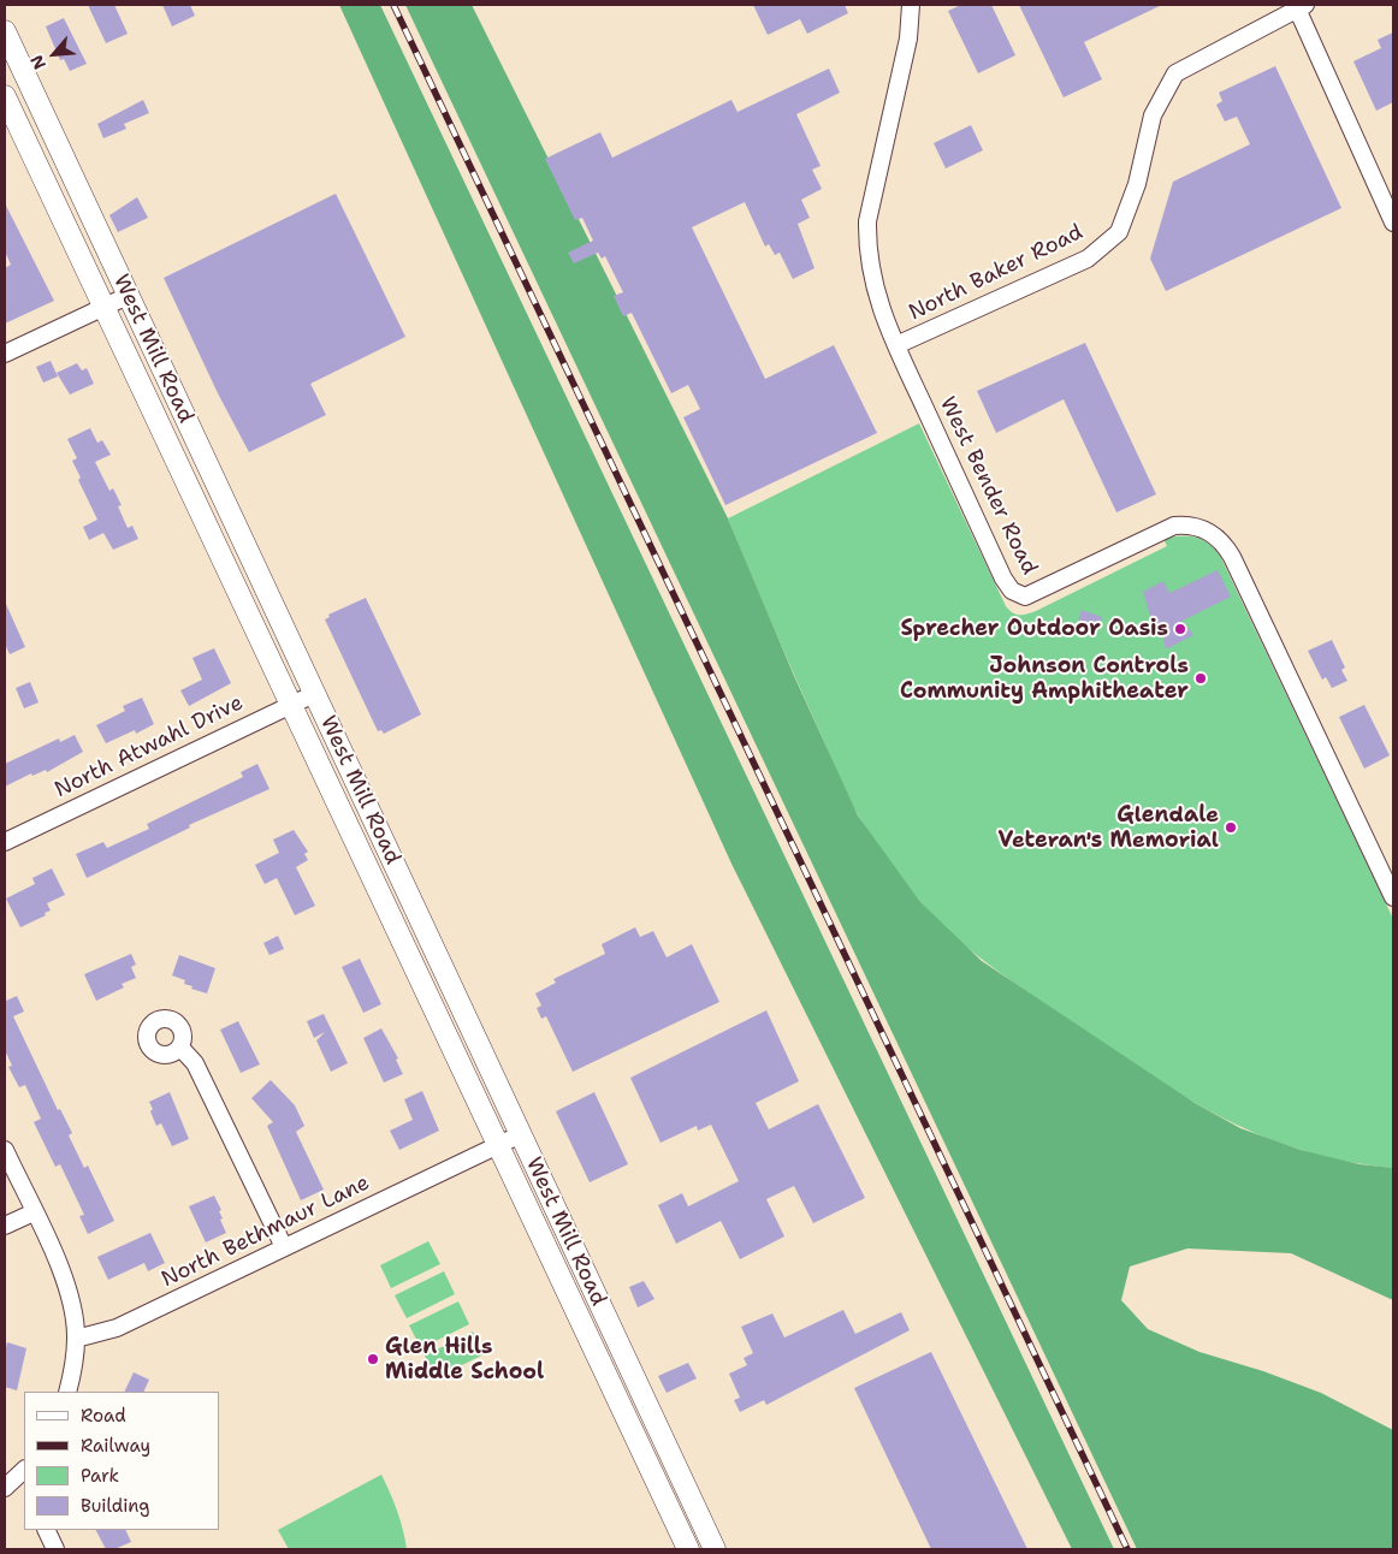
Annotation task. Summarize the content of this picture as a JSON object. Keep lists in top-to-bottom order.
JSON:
{
  "streets": {
    "main road": ["West Mill Road"],
    "street": [
      "North Baker Road",
      "West Bender Road",
      "North Atwahl Drive",
      "North Bethmaur Lane"
    ]
  },
  "crossings": [
    ["North Baker Road", "West Bender Road"],
    ["West Mill Road", "North Atwahl Drive"],
    ["West Mill Road", "North Bethmaur Lane"]
  ],
  "places": [
    "Sprecher Outdoor Oasis",
    "Johnson Controls Community Amphitheater",
    "Glendale Veteran's Memorial",
    "Glen Hills Middle School"
  ],
  "legend": [
    "Road",
    "Railway",
    "Park",
    "Building"
  ],
  "north": "bottom left"
}
